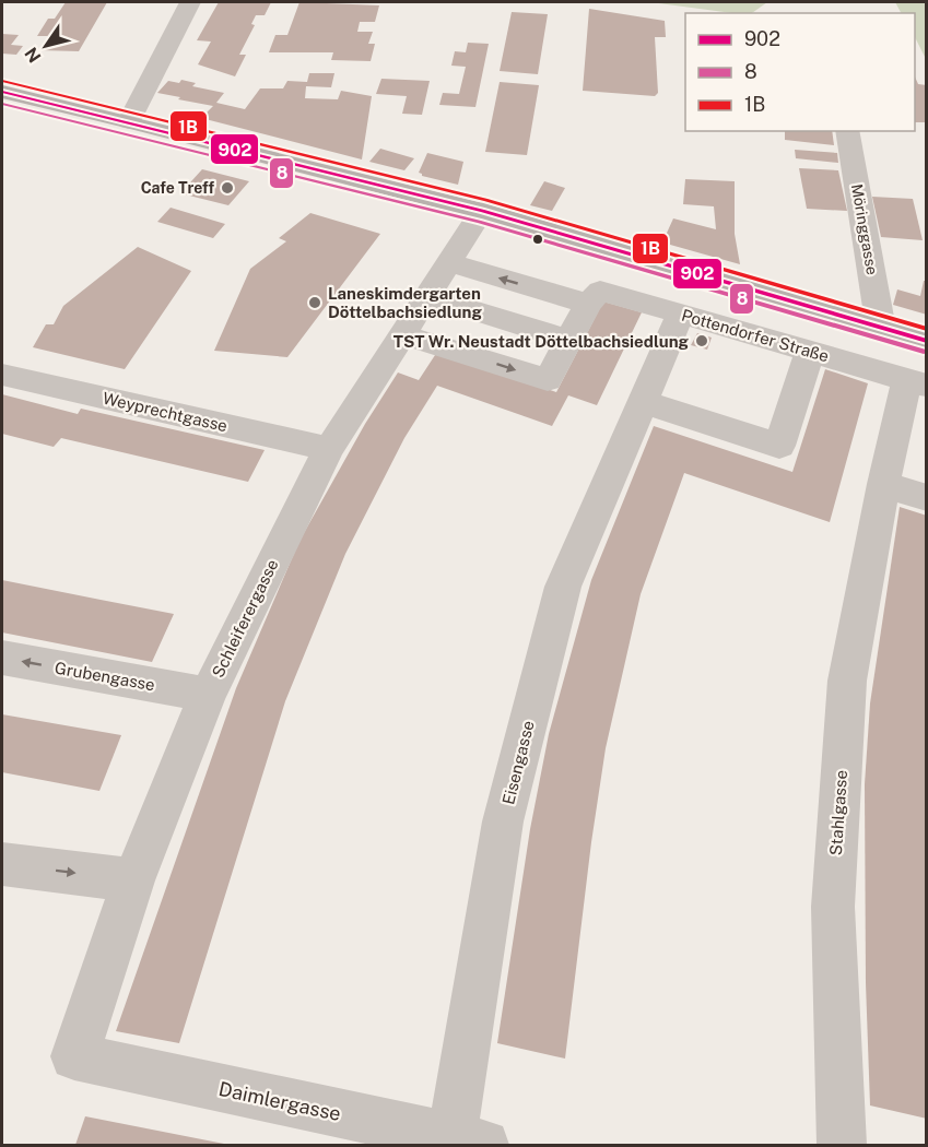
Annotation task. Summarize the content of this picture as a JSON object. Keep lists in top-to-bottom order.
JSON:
{
  "streets": {
    "street": [
      "Möringgasse",
      "Pottendorfer Straße",
      "Weyprechtgasse",
      "Schleiferergasse",
      "Grubengasse",
      "Eisengasse",
      "Stahlgasse",
      "Daimlergasse"
    ]
  },
  "crossings": [
    ["Pottendorfer Straße", "Eisengasse"],
    ["Pottendorfer Straße", "Stahlgasse"],
    ["Weyprechtgasse", "Schleiferergasse"],
    ["Schleiferergasse", "Grubengasse"],
    ["Schleiferergasse", "Daimlergasse"],
    ["Eisengasse", "Daimlergasse"]
  ],
  "places": ["Cafe Treff", "Laneskimdergarten Döttelbachsiedlung", "TST Wr. Neustadt Döttelbachsiedlung"],
  "lines": ["transit line 1B", "transit line 902", "transit line 8"],
  "legend": ["902", "8", "1B"],
  "north": "bottom left"
}
